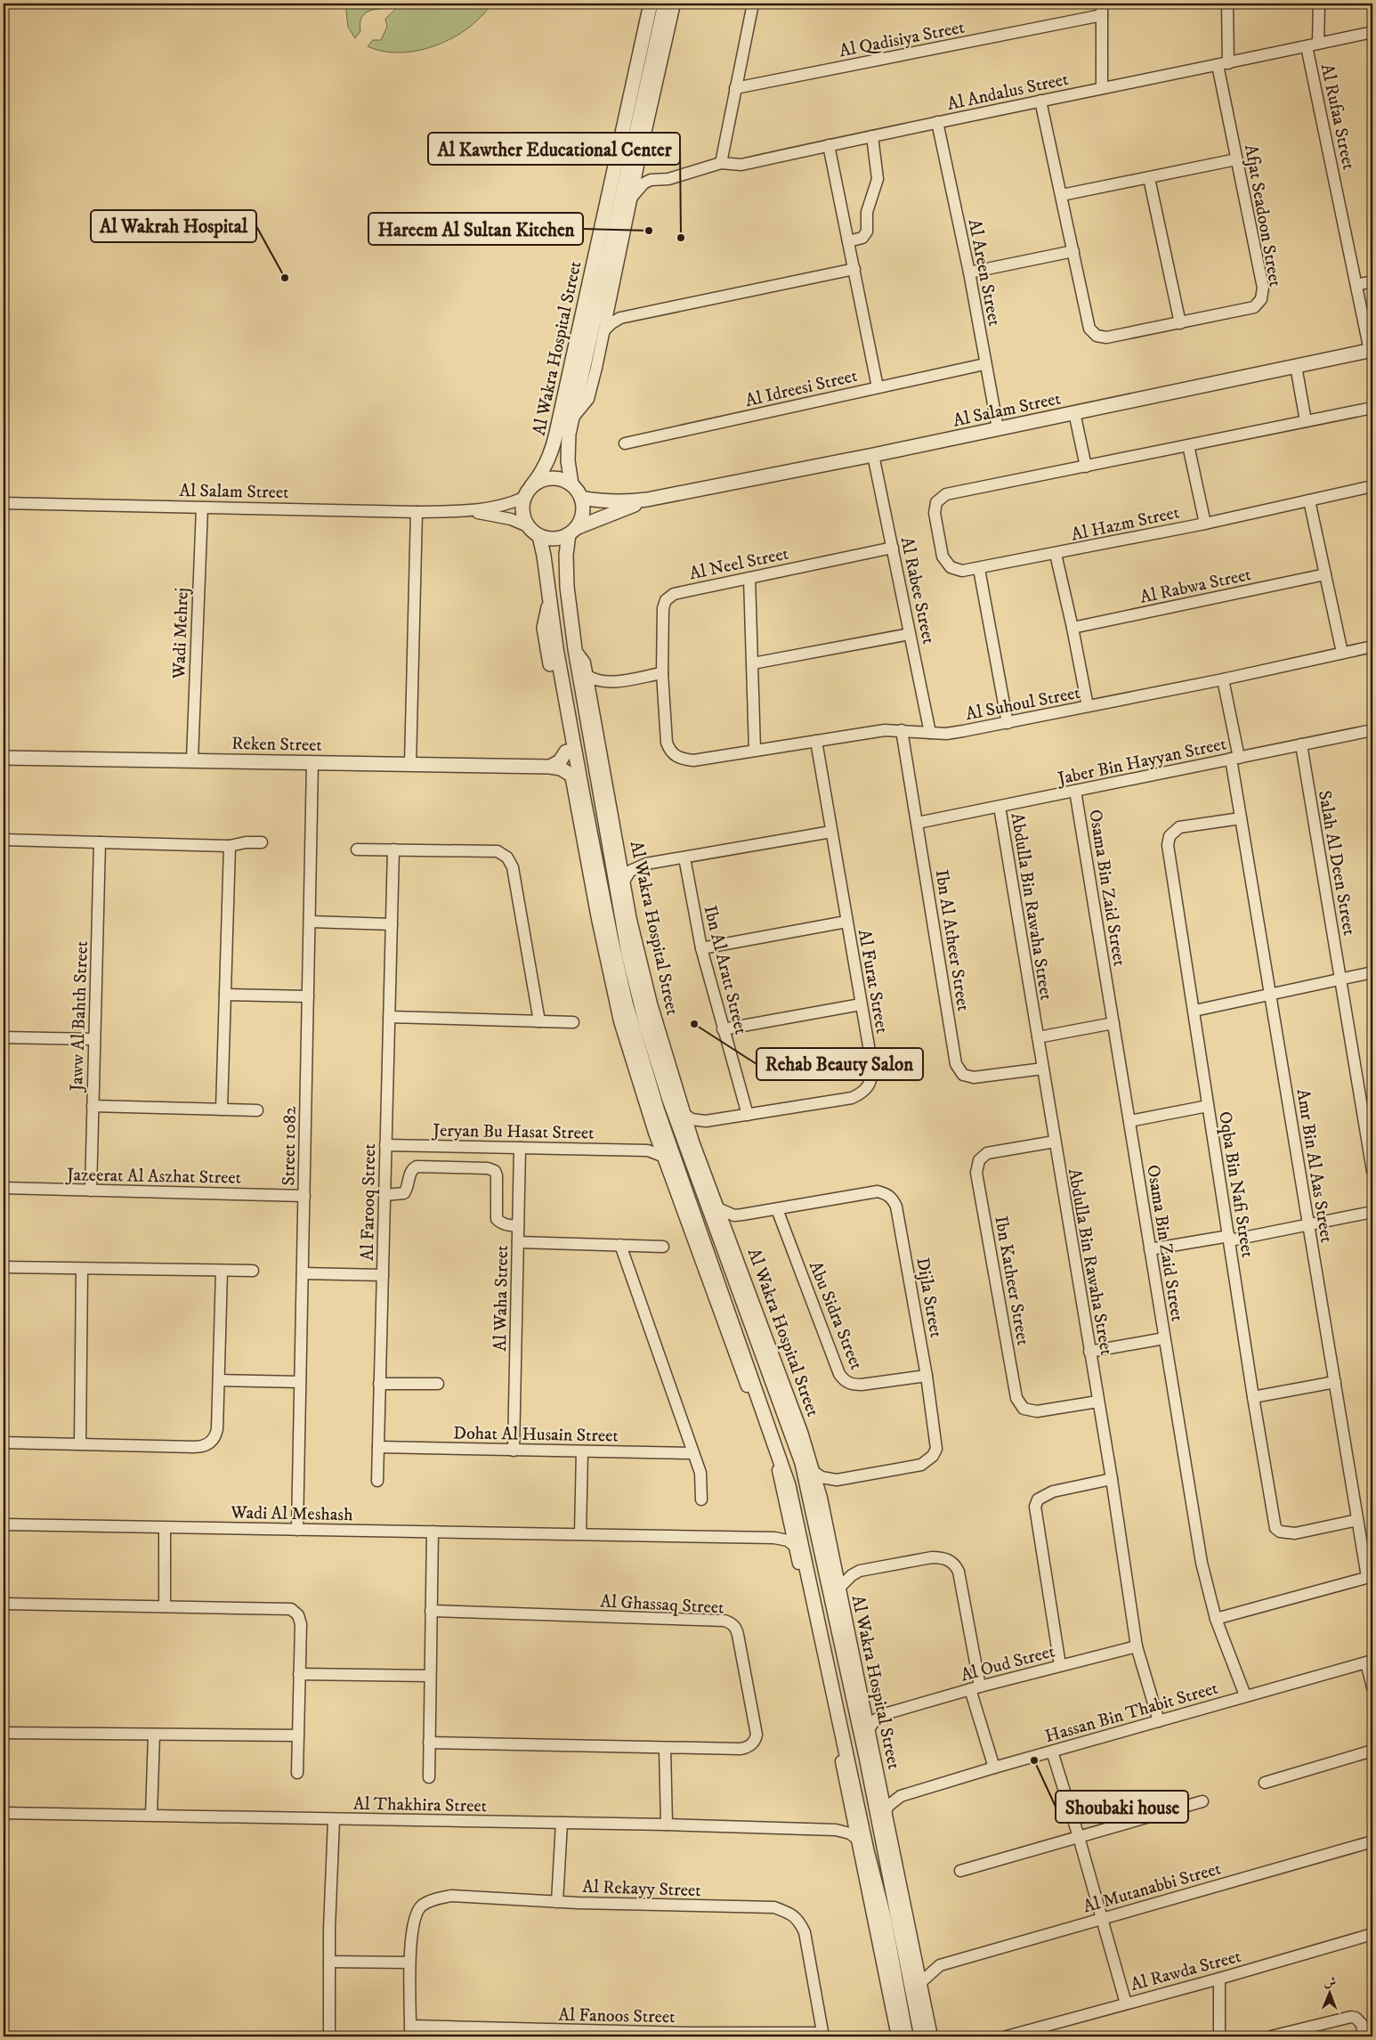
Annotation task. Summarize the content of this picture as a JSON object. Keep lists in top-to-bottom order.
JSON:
{
  "streets": {
    "street": [
      "Al Qadisiya Street",
      "Al Andalus Street",
      "Al Rufaa Street",
      "Afjat Seadoon Street",
      "Al Areen Street",
      "Al Wakra Hospital Street",
      "Al Idreesi Street",
      "Al Salam Street",
      "Al Hazm Street",
      "Al Neel Street",
      "Al Rabwa Street",
      "Al Rabee Street",
      "Wadi Mehrej",
      "Al Suhoul Street",
      "Reken Street",
      "Jaber Bin Hayyan Street",
      "Salah Al Deen Street",
      "Osama Bin Zaid Street",
      "Abdulla Bin Rawaha Street",
      "Ibn Al Atheer Street",
      "Ibn Al Aratt Street",
      "Al Furat Street",
      "Jaww Al Bahth Street",
      "Jeryan Bu Hasat Street",
      "Street 1082",
      "Amr Bin Al Aas Street",
      "Jazeerat Al Aszhat Street",
      "Oqba Bin Nafi Street",
      "Al Farooq Street",
      "Ibn Katheer Street",
      "Dijla Street",
      "Al Waha Street",
      "Abu Sidra Street",
      "Dohat Al Husain Street",
      "Wadi Al Meshash",
      "Al Ghassaq Street",
      "Al Oud Street",
      "Hassan Bin Thabit Street",
      "Al Thakhira Street",
      "Al Mutanabbi Street",
      "Al Rekayy Street",
      "Al Rawda Street",
      "Al Fanoos Street"
    ]
  },
  "crossings": [
    ["Al Andalus Street", "Al Rufaa Street"],
    ["Al Andalus Street", "Afjat Seadoon Street"],
    ["Al Andalus Street", "Al Areen Street"],
    ["Al Rufaa Street", "Al Salam Street"],
    ["Al Areen Street", "Al Idreesi Street"],
    ["Al Areen Street", "Al Salam Street"],
    ["Al Wakra Hospital Street", "Al Salam Street"],
    ["Al Wakra Hospital Street", "Al Furat Street"],
    ["Al Wakra Hospital Street", "Dijla Street"],
    ["Al Wakra Hospital Street", "Al Oud Street"],
    ["Al Wakra Hospital Street", "Hassan Bin Thabit Street"],
    ["Al Wakra Hospital Street", "Al Mutanabbi Street"],
    ["Al Salam Street", "Al Rabee Street"],
    ["Al Salam Street", "Wadi Mehrej"],
    ["Al Neel Street", "Al Rabee Street"],
    ["Al Neel Street", "Al Suhoul Street"],
    ["Al Rabee Street", "Al Suhoul Street"],
    ["Wadi Mehrej", "Reken Street"],
    ["Al Suhoul Street", "Ibn Al Atheer Street"],
    ["Al Suhoul Street", "Al Furat Street"],
    ["Al Suhoul Street", "Amr Bin Al Aas Street"],
    ["Reken Street", "Street 1082"],
    ["Jaber Bin Hayyan Street", "Salah Al Deen Street"],
    ["Jaber Bin Hayyan Street", "Osama Bin Zaid Street"],
    ["Jaber Bin Hayyan Street", "Abdulla Bin Rawaha Street"],
    ["Jaber Bin Hayyan Street", "Ibn Al Atheer Street"],
    ["Jaber Bin Hayyan Street", "Amr Bin Al Aas Street"],
    ["Osama Bin Zaid Street", "Hassan Bin Thabit Street"],
    ["Abdulla Bin Rawaha Street", "Ibn Al Atheer Street"],
    ["Abdulla Bin Rawaha Street", "Ibn Katheer Street"],
    ["Abdulla Bin Rawaha Street", "Al Oud Street"],
    ["Abdulla Bin Rawaha Street", "Hassan Bin Thabit Street"],
    ["Ibn Al Aratt Street", "Al Furat Street"],
    ["Jaww Al Bahth Street", "Jazeerat Al Aszhat Street"],
    ["Jeryan Bu Hasat Street", "Al Farooq Street"],
    ["Jeryan Bu Hasat Street", "Al Waha Street"],
    ["Street 1082", "Jazeerat Al Aszhat Street"],
    ["Street 1082", "Wadi Al Meshash"],
    ["Amr Bin Al Aas Street", "Oqba Bin Nafi Street"],
    ["Al Farooq Street", "Dohat Al Husain Street"],
    ["Dijla Street", "Abu Sidra Street"],
    ["Al Waha Street", "Dohat Al Husain Street"],
    ["Al Rekayy Street", "Al Fanoos Street"]
  ],
  "places": [
    "Hareem Al Sultan Kitchen",
    "Al Kawther Educational Center",
    "Al Wakrah Hospital",
    "Rehab Beauty Salon",
    "Shoubaki house"
  ],
  "north": "top"
}
